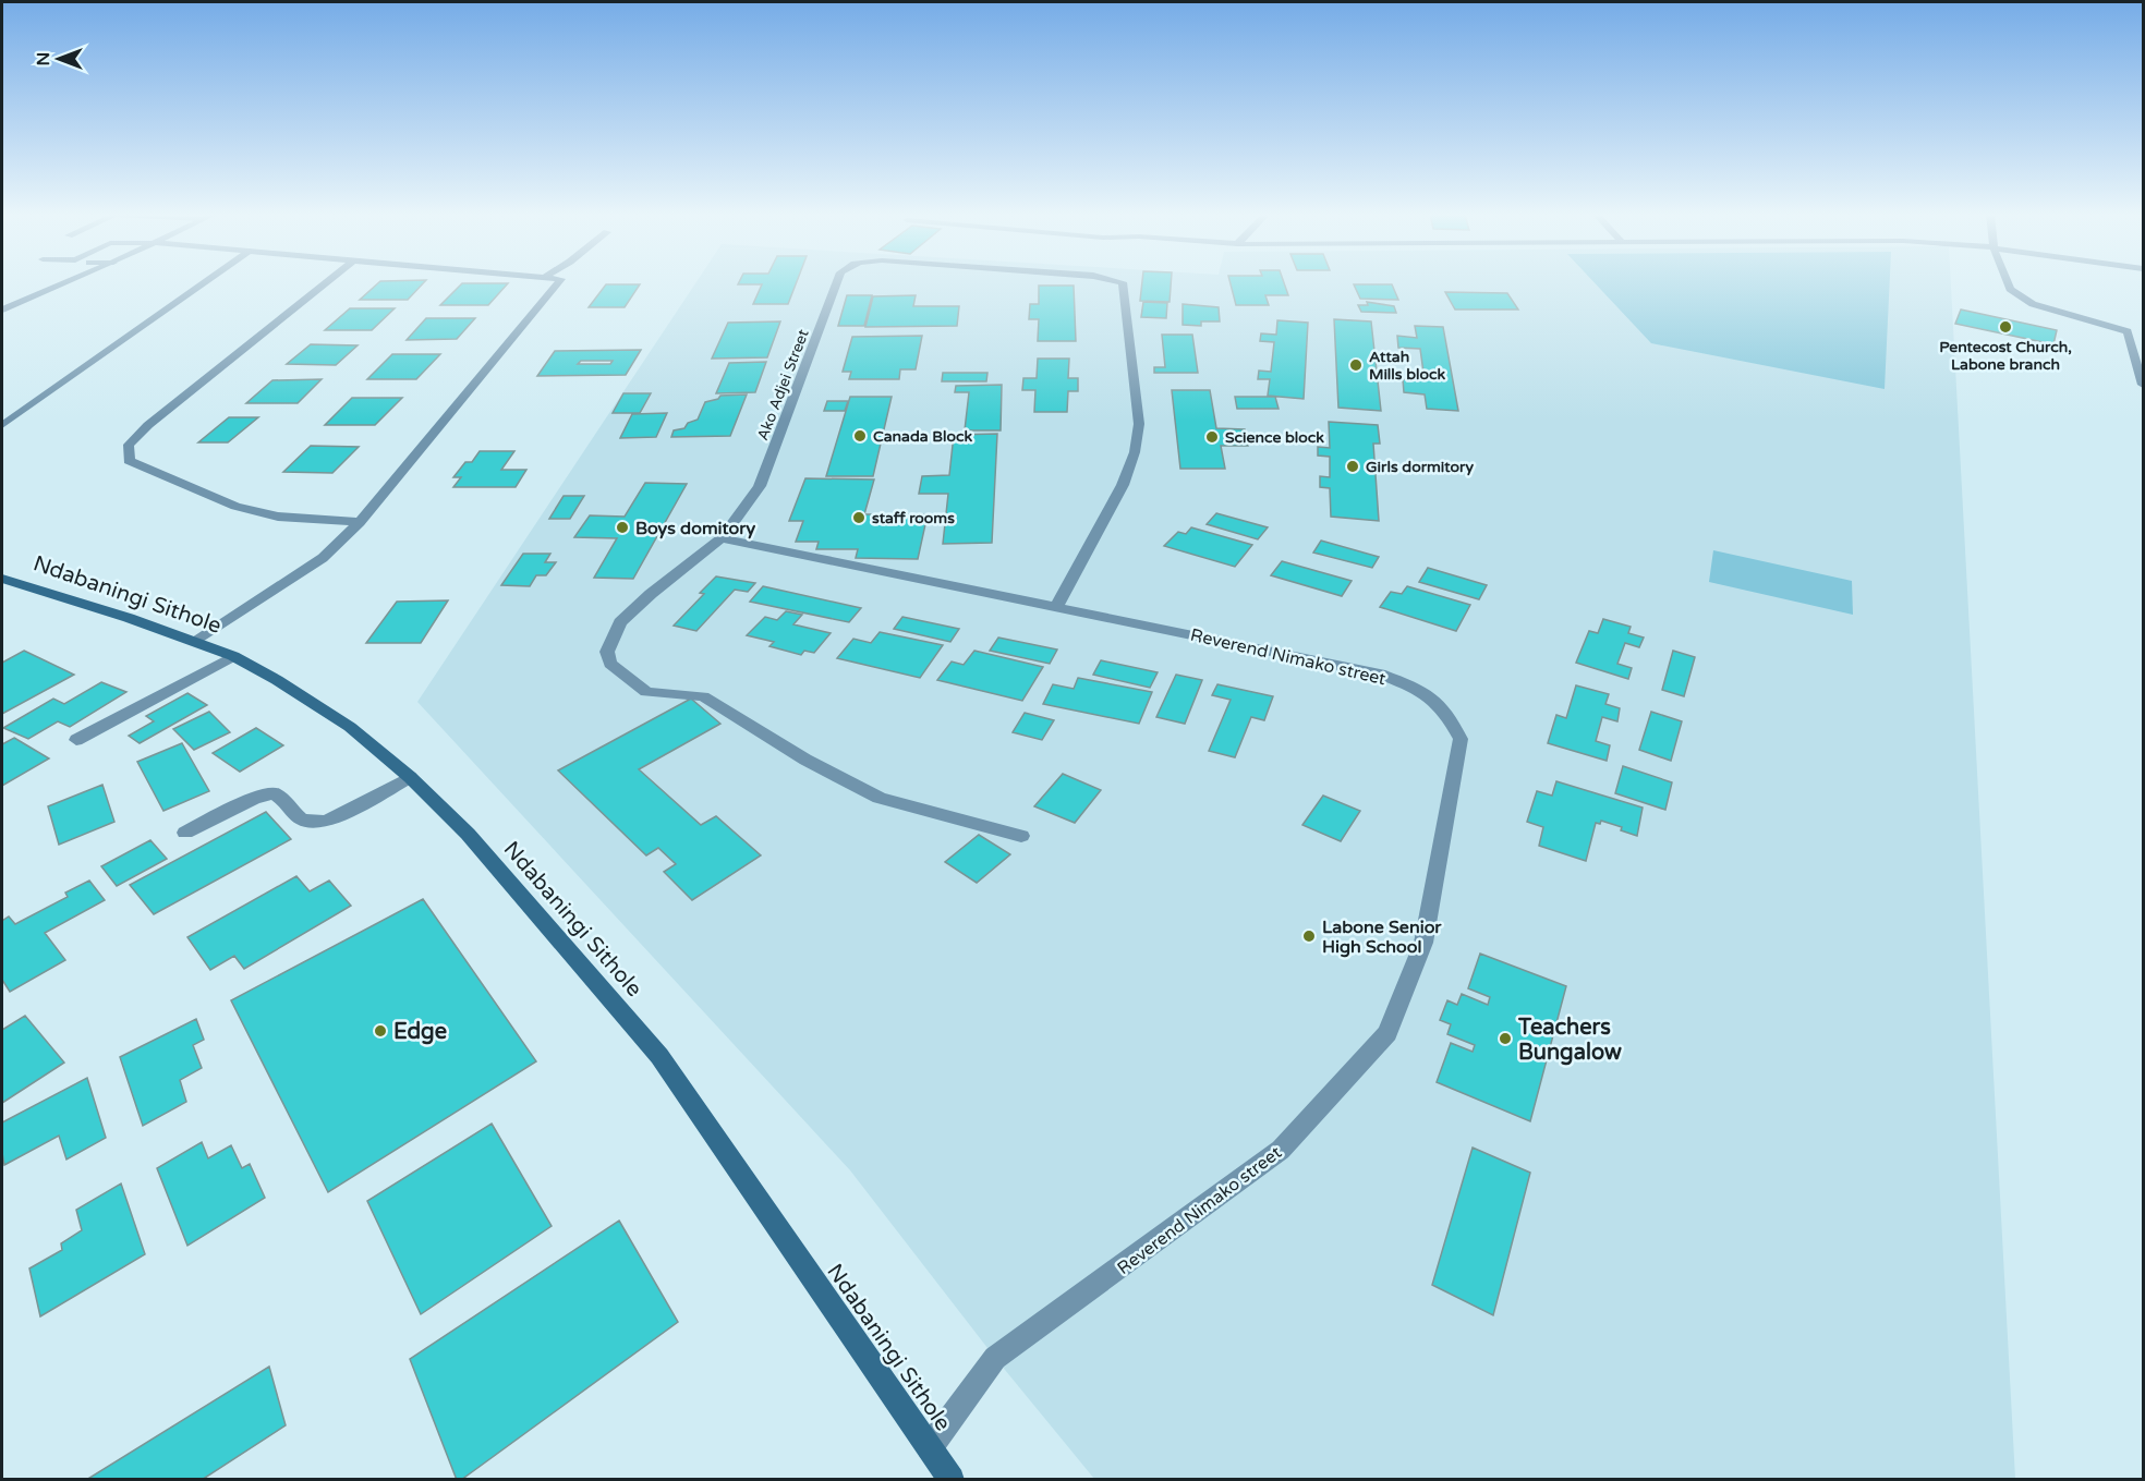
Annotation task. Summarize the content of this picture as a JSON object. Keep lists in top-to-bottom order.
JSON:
{
  "streets": {
    "street": ["Ako Adjei Street", "Ndabaningi Sithole", "Reverend Nimako street"]
  },
  "crossings": [
    ["Ako Adjei Street", "Reverend Nimako street"],
    ["Ndabaningi Sithole", "Reverend Nimako street"]
  ],
  "places": [
    "Pentecost Church, Labone branch",
    "Attah Mills block",
    "Canada Block",
    "Science block",
    "Girls dormitory",
    "staff rooms",
    "Boys domitory",
    "Labone Senior High School",
    "Edge",
    "Teachers Bungalow"
  ],
  "north": "left"
}
